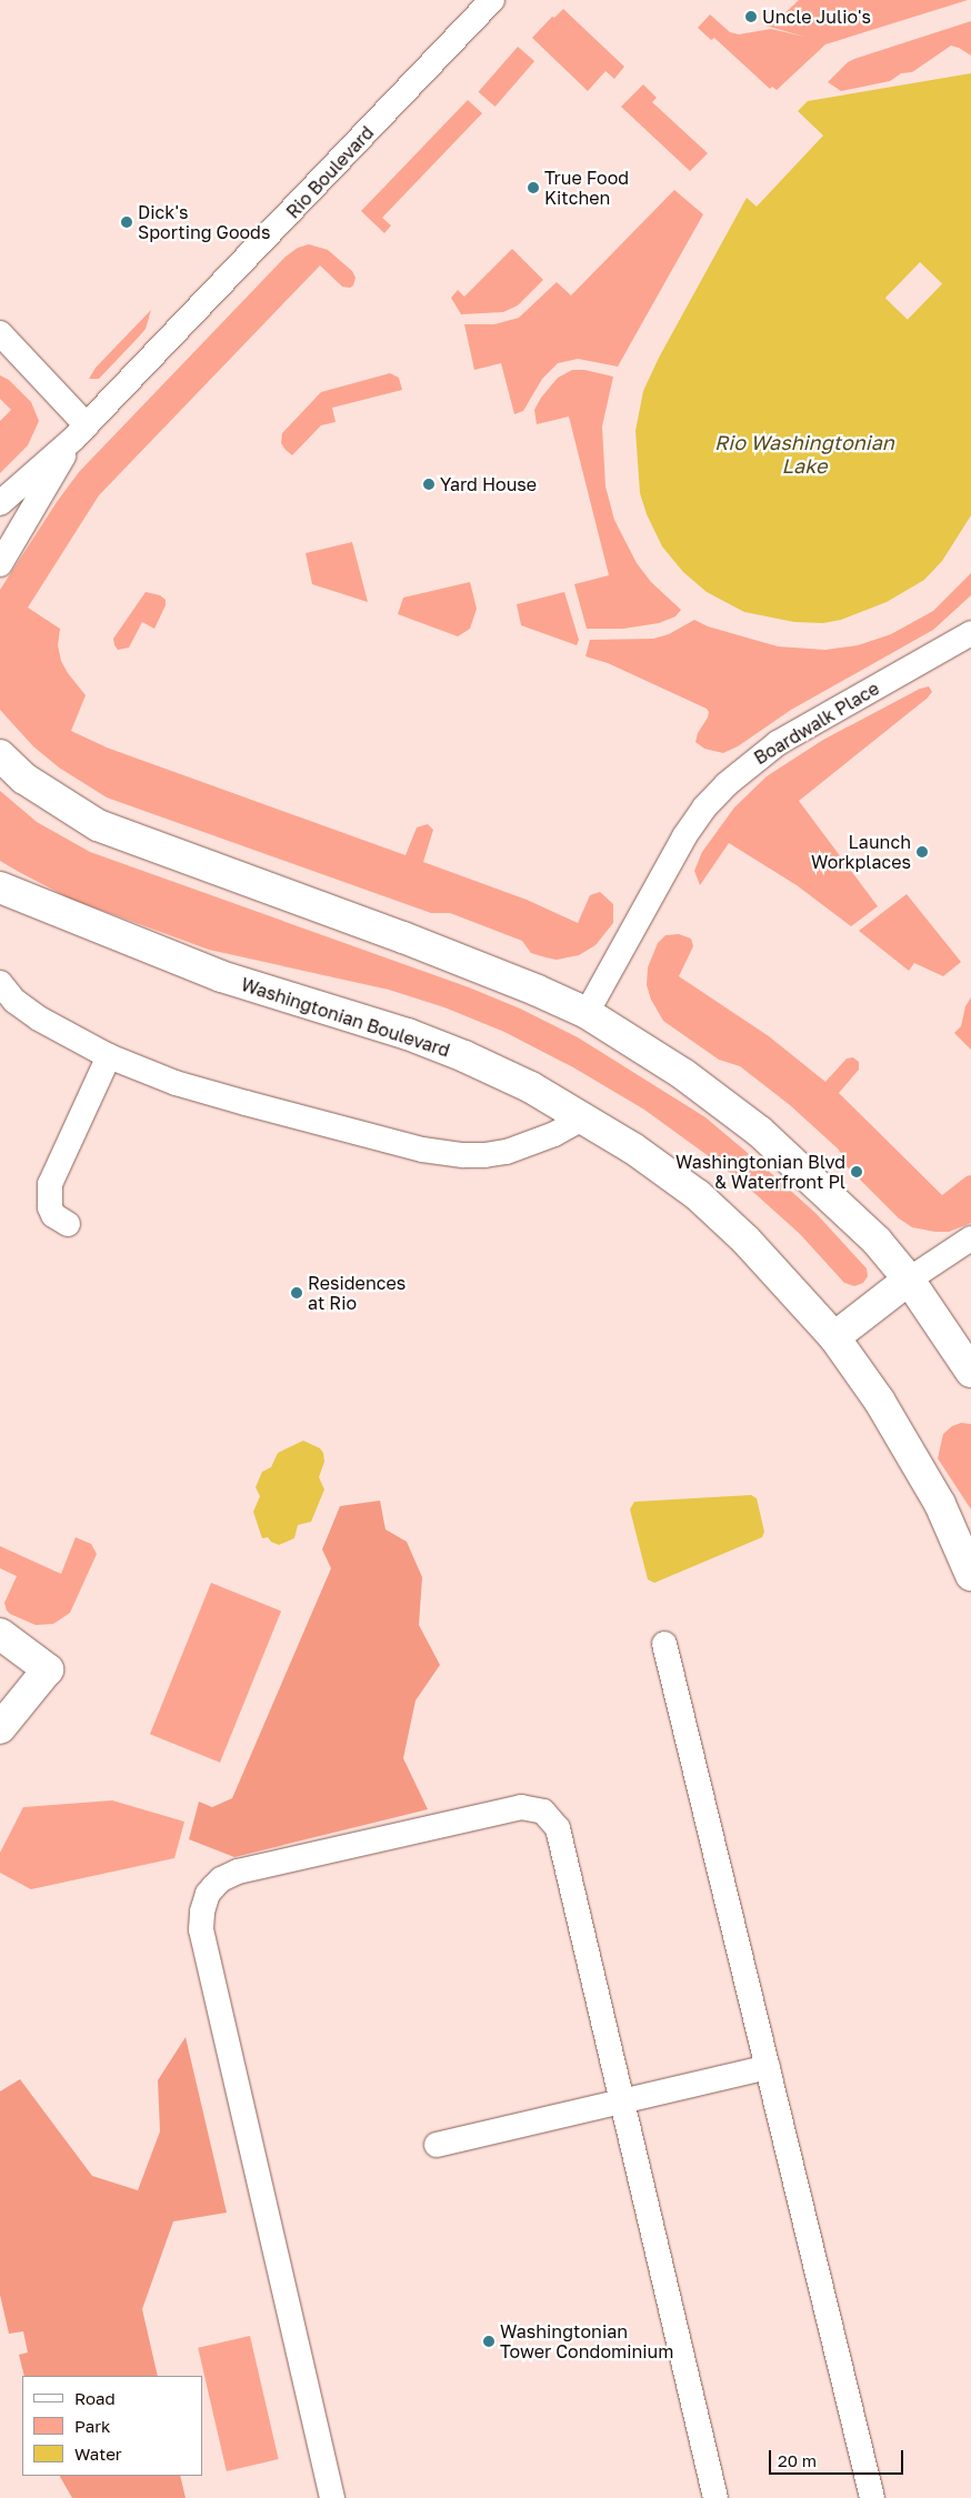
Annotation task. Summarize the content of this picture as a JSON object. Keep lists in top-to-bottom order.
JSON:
{
  "streets": {
    "street": ["Washingtonian Boulevard"],
    "lane": ["Rio Boulevard", "Boardwalk Place"]
  },
  "water": ["Rio Washingtonian Lake"],
  "places": [
    "Uncle Julio's",
    "True Food Kitchen",
    "Dick's Sporting Goods",
    "Yard House",
    "Launch Workplaces",
    "Washingtonian Blvd & Waterfront Pl",
    "Residences at Rio",
    "Washingtonian Tower Condominium"
  ],
  "legend": ["Road", "Park", "Water"],
  "scale_bar": "20 m"
}
